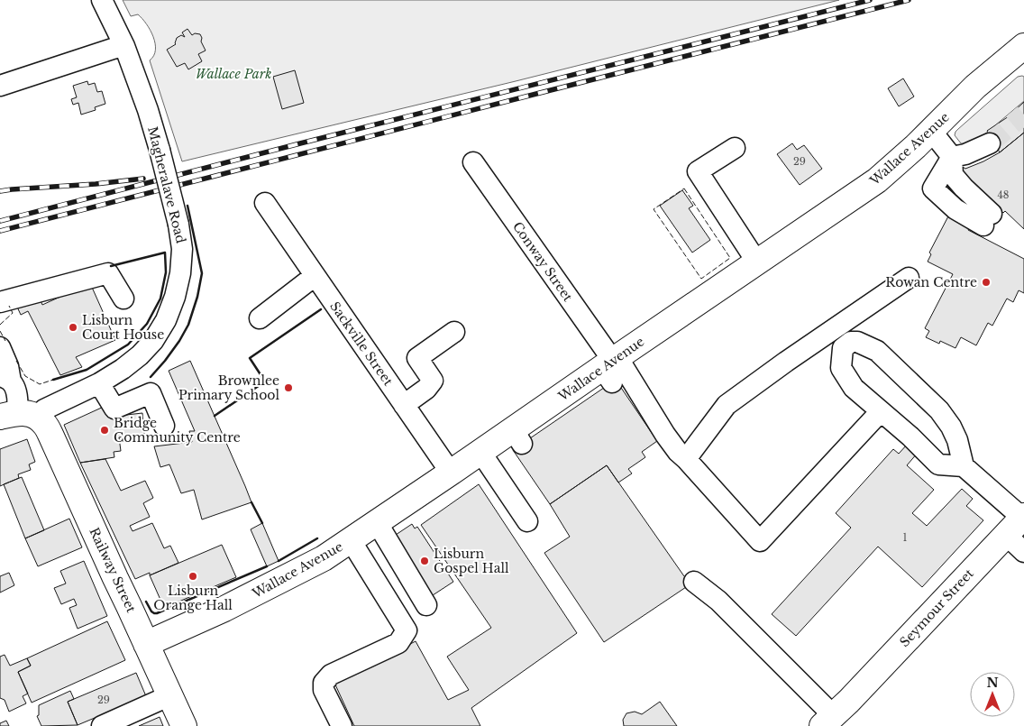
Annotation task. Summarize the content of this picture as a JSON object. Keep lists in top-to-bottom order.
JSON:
{
  "streets": {
    "main road": ["Wallace Avenue", "Railway Street", "Seymour Street"],
    "street": ["Magheralave Road", "Conway Street", "Sackville Street"]
  },
  "crossings": [
    ["Wallace Avenue", "Conway Street"],
    ["Wallace Avenue", "Sackville Street"],
    ["Wallace Avenue", "Railway Street"],
    ["Magheralave Road", "Railway Street"]
  ],
  "parks": ["Wallace Park"],
  "places": [
    "Rowan Centre",
    "Lisburn Court House",
    "Brownlee Primary School",
    "Bridge Community Centre",
    "Lisburn Gospel Hall",
    "Lisburn Orange Hall"
  ],
  "house_numbers": [
    "29",
    "48",
    "1",
    "29"
  ],
  "north": "top"
}
